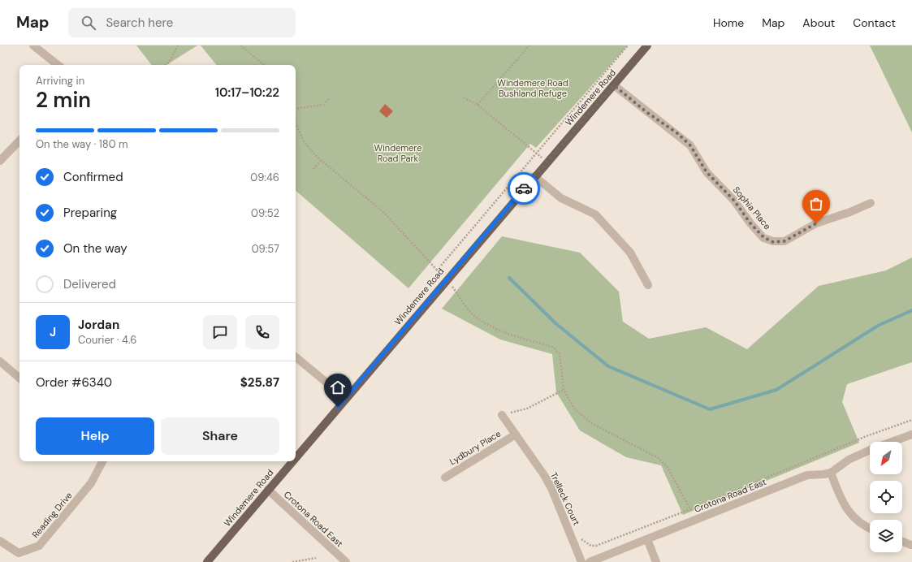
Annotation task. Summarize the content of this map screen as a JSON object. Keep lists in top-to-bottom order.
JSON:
{
  "streets": {
    "main road": ["Windemere Road"],
    "street": [
      "Sophia Place",
      "Lydbury Place",
      "Crotona Road East",
      "Trelleck Court",
      "Reading Drive"
    ]
  },
  "crossings": [
    ["Windemere Road", "Sophia Place"],
    ["Windemere Road", "Crotona Road East"],
    ["Lydbury Place", "Trelleck Court"]
  ],
  "parks": ["Windemere Road Bushland Refuge", "Windemere Road Park"],
  "north": "bottom left",
  "page": {
    "header": "Map",
    "search": "Search here",
    "nav": [
      "Home",
      "Map",
      "About",
      "Contact"
    ],
    "heading": ["2 min", "Arriving in", "10:17–10:22"],
    "panel": [
      "Jordan",
      "Courier · 4.6",
      "Order #6340",
      "$25.87"
    ],
    "bar": "On the way · 180 m",
    "list": [
      ["Confirmed", "09:46"],
      ["Preparing", "09:52"],
      ["On the way", "09:57"],
      "Delivered"
    ],
    "round": "J",
    "buttons": ["Help", "Share"]
  }
}
